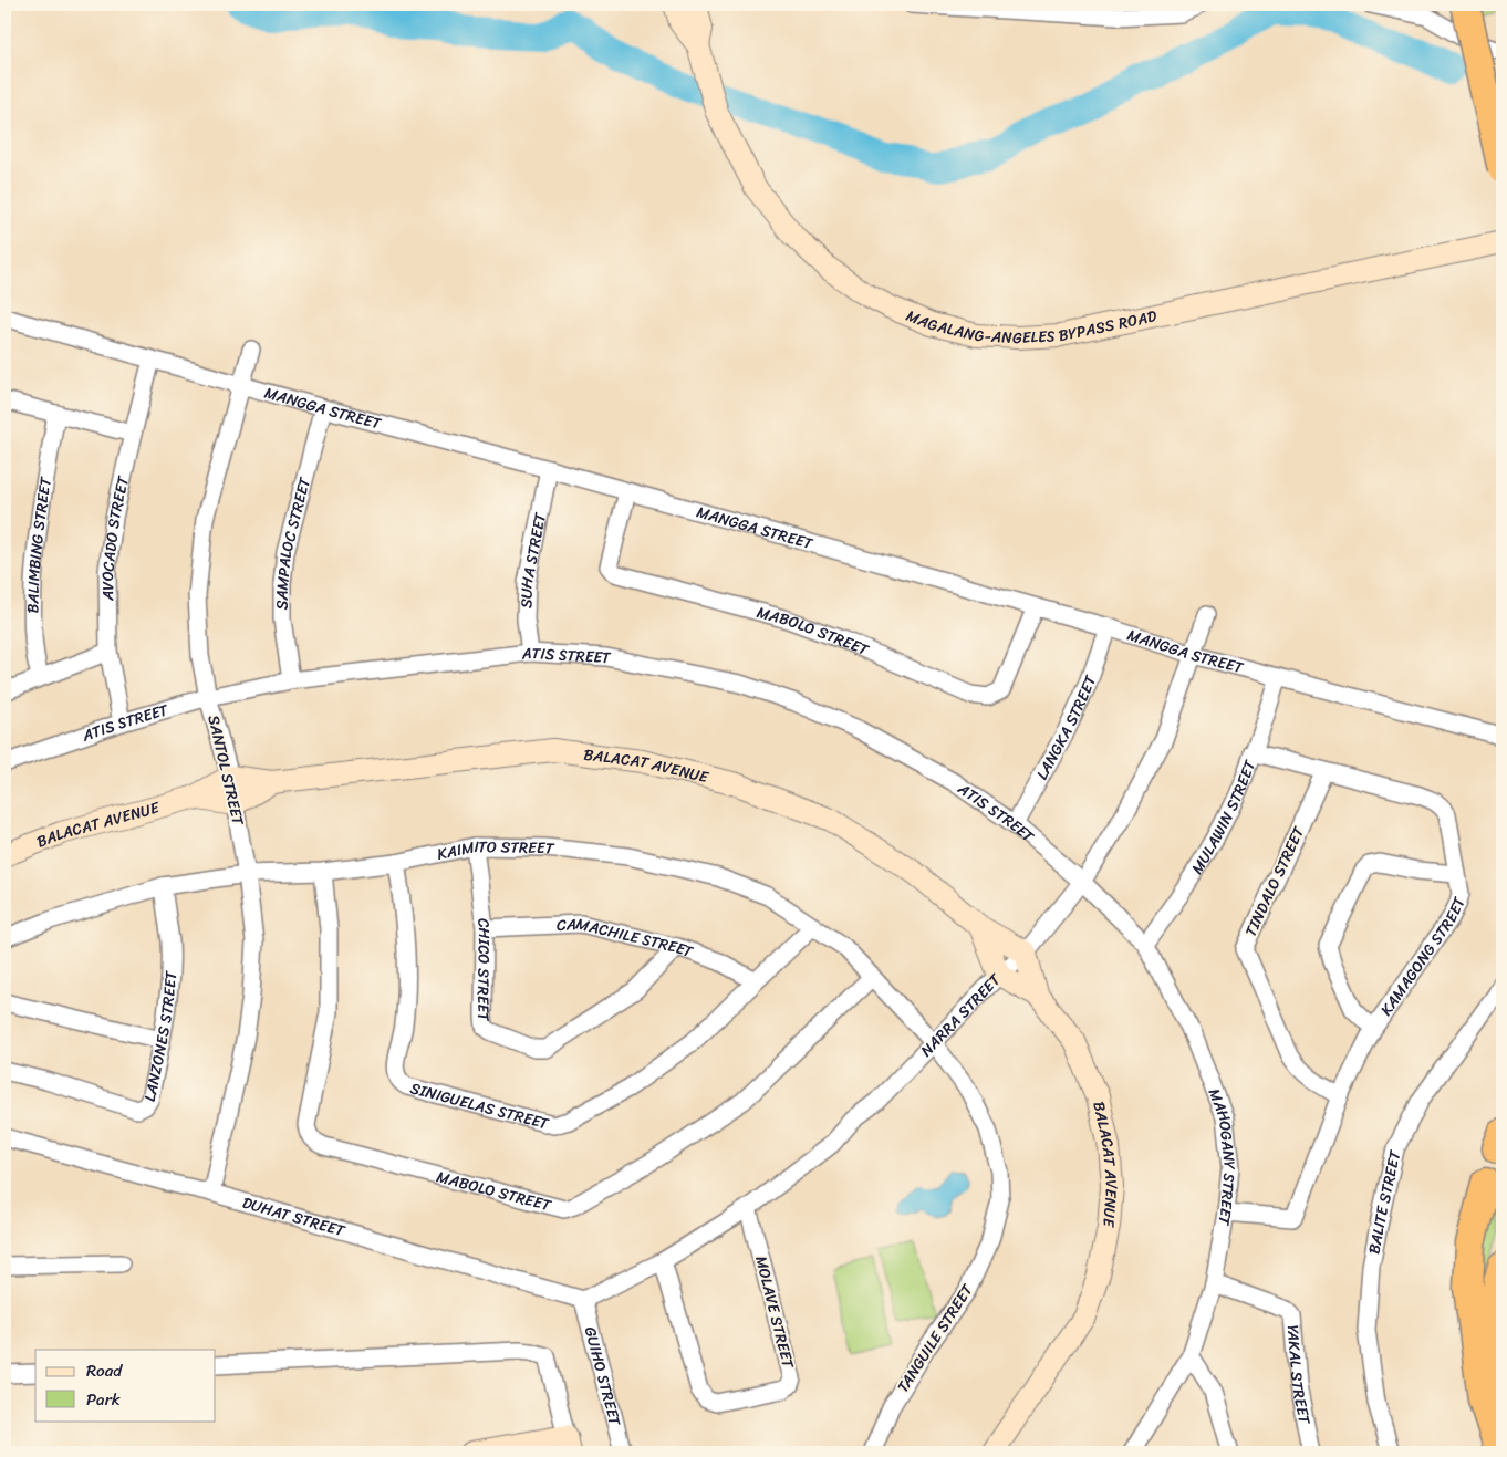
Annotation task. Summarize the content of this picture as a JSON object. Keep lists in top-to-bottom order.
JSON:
{
  "streets": {
    "street": [
      "MAGALANG-ANGELES BYPASS ROAD",
      "MANGGA STREET",
      "AVOCADO STREET",
      "SAMPALOC STREET",
      "BALIMBING STREET",
      "SUHA STREET",
      "MABOLO STREET",
      "ATIS STREET",
      "LANGKA STREET",
      "BALACAT AVENUE",
      "SANTOL STREET",
      "MULAWIN STREET",
      "KAIMITO STREET",
      "TINDALO STREET",
      "CAMACHILE STREET",
      "KAMAGONG STREET",
      "CHICO STREET",
      "NARRA STREET",
      "LANZONES STREET",
      "SINIGUELAS STREET",
      "MAHOGANY STREET",
      "BALITE STREET",
      "DUHAT STREET",
      "MOLAVE STREET",
      "TANGUILE STREET",
      "YAKAL STREET",
      "GUIHO STREET"
    ]
  },
  "crossings": [
    ["MANGGA STREET", "AVOCADO STREET"],
    ["MANGGA STREET", "SAMPALOC STREET"],
    ["MANGGA STREET", "SUHA STREET"],
    ["MANGGA STREET", "MABOLO STREET"],
    ["MANGGA STREET", "LANGKA STREET"],
    ["MANGGA STREET", "SANTOL STREET"],
    ["MANGGA STREET", "MULAWIN STREET"],
    ["MANGGA STREET", "NARRA STREET"],
    ["AVOCADO STREET", "ATIS STREET"],
    ["SAMPALOC STREET", "ATIS STREET"],
    ["SUHA STREET", "ATIS STREET"],
    ["MABOLO STREET", "KAIMITO STREET"],
    ["ATIS STREET", "LANGKA STREET"],
    ["ATIS STREET", "SANTOL STREET"],
    ["ATIS STREET", "NARRA STREET"],
    ["ATIS STREET", "MAHOGANY STREET"],
    ["BALACAT AVENUE", "SANTOL STREET"],
    ["BALACAT AVENUE", "NARRA STREET"],
    ["SANTOL STREET", "KAIMITO STREET"],
    ["SANTOL STREET", "DUHAT STREET"],
    ["MULAWIN STREET", "KAMAGONG STREET"],
    ["MULAWIN STREET", "MAHOGANY STREET"],
    ["KAIMITO STREET", "CHICO STREET"],
    ["KAIMITO STREET", "NARRA STREET"],
    ["KAIMITO STREET", "LANZONES STREET"],
    ["KAIMITO STREET", "SINIGUELAS STREET"],
    ["KAIMITO STREET", "TANGUILE STREET"],
    ["TINDALO STREET", "KAMAGONG STREET"],
    ["CAMACHILE STREET", "CHICO STREET"],
    ["CAMACHILE STREET", "SINIGUELAS STREET"],
    ["KAMAGONG STREET", "MAHOGANY STREET"],
    ["NARRA STREET", "MAHOGANY STREET"],
    ["NARRA STREET", "DUHAT STREET"],
    ["NARRA STREET", "MOLAVE STREET"],
    ["NARRA STREET", "TANGUILE STREET"],
    ["NARRA STREET", "GUIHO STREET"],
    ["MAHOGANY STREET", "YAKAL STREET"],
    ["DUHAT STREET", "GUIHO STREET"]
  ],
  "legend": ["Road", "Park"]
}
